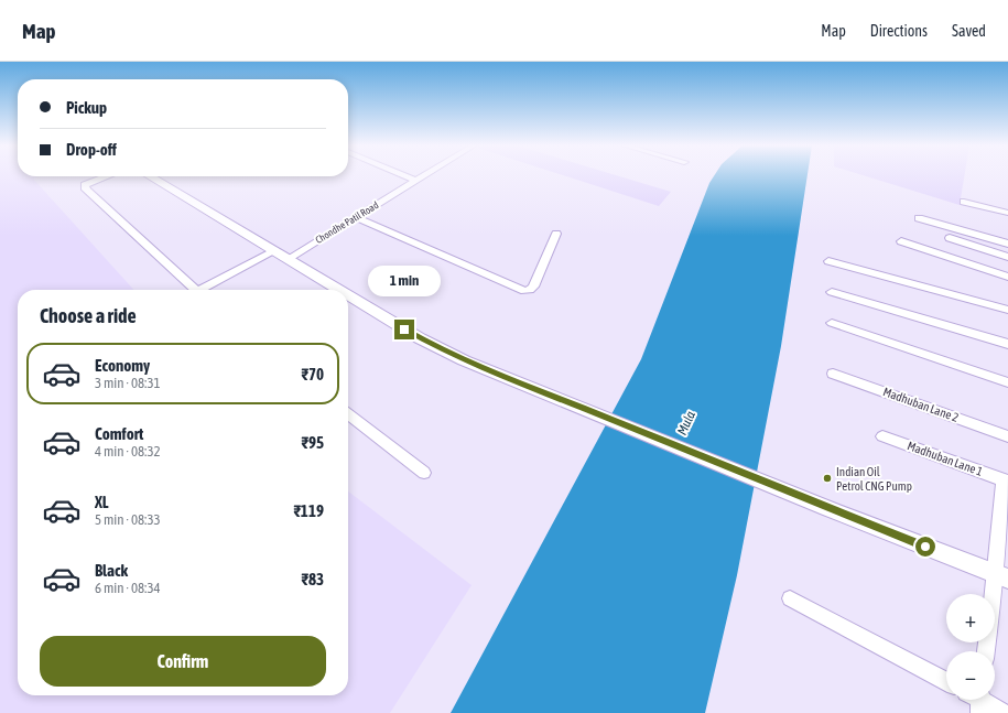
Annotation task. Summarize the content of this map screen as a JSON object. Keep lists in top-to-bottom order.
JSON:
{
  "streets": {
    "street": ["Chondhe Patil Road", "Madhuban Lane 2", "Madhuban Lane 1"]
  },
  "water": ["Mula"],
  "places": ["Indian Oil Petrol CNG Pump"],
  "page": {
    "header": "Map",
    "nav": ["Map", "Directions", "Saved"],
    "banner": ["Pickup", "Drop-off"],
    "bubble": "1 min",
    "heading": "Choose a ride",
    "list": [
      {
        "name": "Economy",
        "note": "3 min · 08:31",
        "value": "₹70"
      },
      {
        "name": "Comfort",
        "note": "4 min · 08:32",
        "value": "₹95"
      },
      {
        "name": "XL",
        "note": "5 min · 08:33",
        "value": "₹119"
      },
      {
        "name": "Black",
        "note": "6 min · 08:34",
        "value": "₹83"
      }
    ],
    "map_buttons": ["+", "−"],
    "buttons": "Confirm"
  }
}
